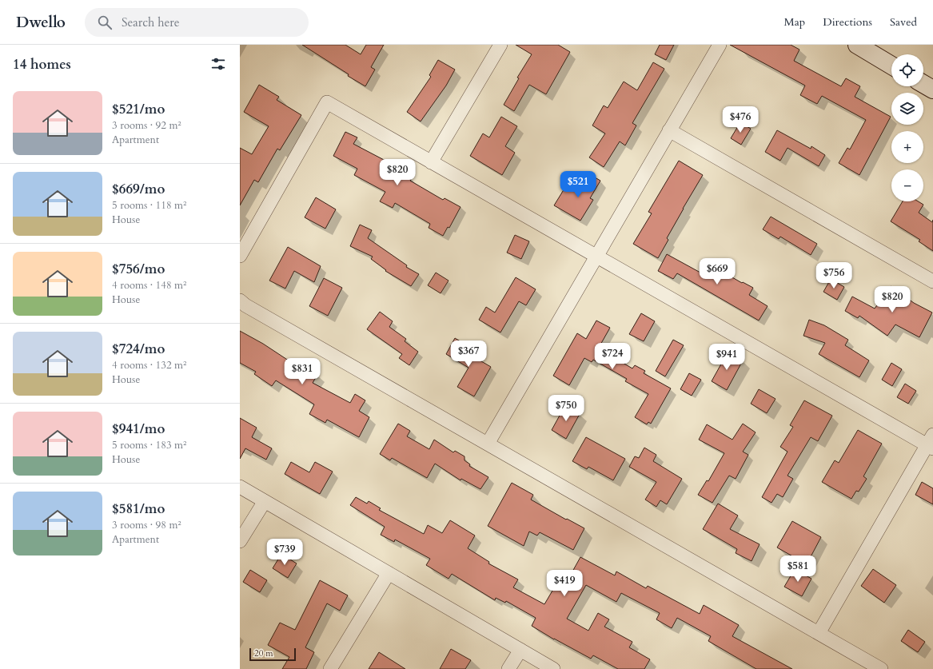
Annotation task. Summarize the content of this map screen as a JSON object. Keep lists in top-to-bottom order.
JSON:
{
  "scale_bar": "20 m",
  "page": {
    "header": "Dwello",
    "search": "Search here",
    "nav": ["Map", "Directions", "Saved"],
    "heading": "14 homes",
    "map_buttons": ["+", "−"],
    "list": [
      {
        "name": "$521/mo",
        "note": "3 rooms · 92 m² · Apartment"
      },
      {
        "name": "$669/mo",
        "note": "5 rooms · 118 m² · House"
      },
      {
        "name": "$756/mo",
        "note": "4 rooms · 148 m² · House"
      },
      {
        "name": "$724/mo",
        "note": "4 rooms · 132 m² · House"
      },
      {
        "name": "$941/mo",
        "note": "5 rooms · 183 m² · House"
      },
      {
        "name": "$581/mo",
        "note": "3 rooms · 98 m² · Apartment"
      }
    ],
    "price": [
      "$476",
      "$820",
      "$521",
      "$669",
      "$756",
      "$820",
      "$367",
      "$724",
      "$941",
      "$831",
      "$750",
      "$739",
      "$581",
      "$419"
    ],
    "scale": "20 m"
  }
}
